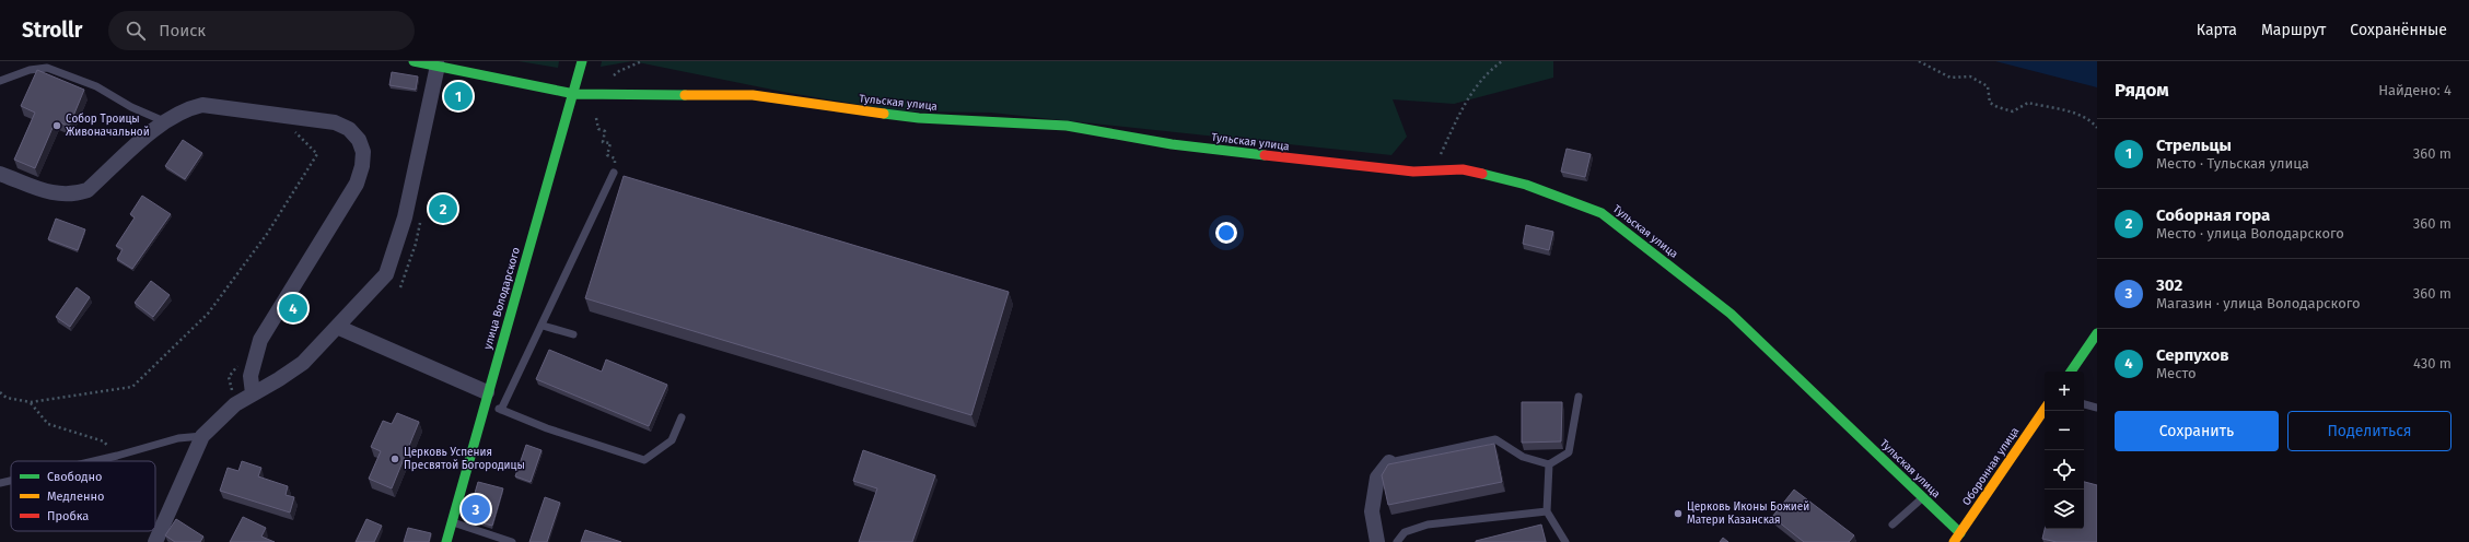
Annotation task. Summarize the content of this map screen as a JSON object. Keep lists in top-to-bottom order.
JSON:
{
  "streets": {
    "street": ["Тульская улица", "улица Володарского", "Оборонная улица"]
  },
  "crossings": [
    ["Тульская улица", "улица Володарского"],
    ["Тульская улица", "Оборонная улица"]
  ],
  "places": ["Собор Троицы Живоначальной", "Церковь Успения Пресвятой Богородицы", "Церковь Иконы Божией Матери Казанская"],
  "legend": ["Свободно", "Медленно", "Пробка"],
  "page": {
    "header": "Strollr",
    "search": "Поиск",
    "nav": ["Карта", "Маршрут", "Сохранённые"],
    "heading": ["Рядом", "Найдено: 4"],
    "pins": [
      "1",
      "2",
      "4",
      "3"
    ],
    "list": [
      {
        "mark": "1",
        "name": "Стрельцы",
        "note": "Место · Тульская улица",
        "value": "360 m"
      },
      {
        "mark": "2",
        "name": "Соборная гора",
        "note": "Место · улица Володарского",
        "value": "360 m"
      },
      {
        "mark": "3",
        "name": "302",
        "note": "Магазин · улица Володарского",
        "value": "360 m"
      },
      {
        "mark": "4",
        "name": "Серпухов",
        "note": "Место",
        "value": "430 m"
      }
    ],
    "map_buttons": ["+", "−"],
    "buttons": ["Сохранить", "Поделиться"]
  }
}
